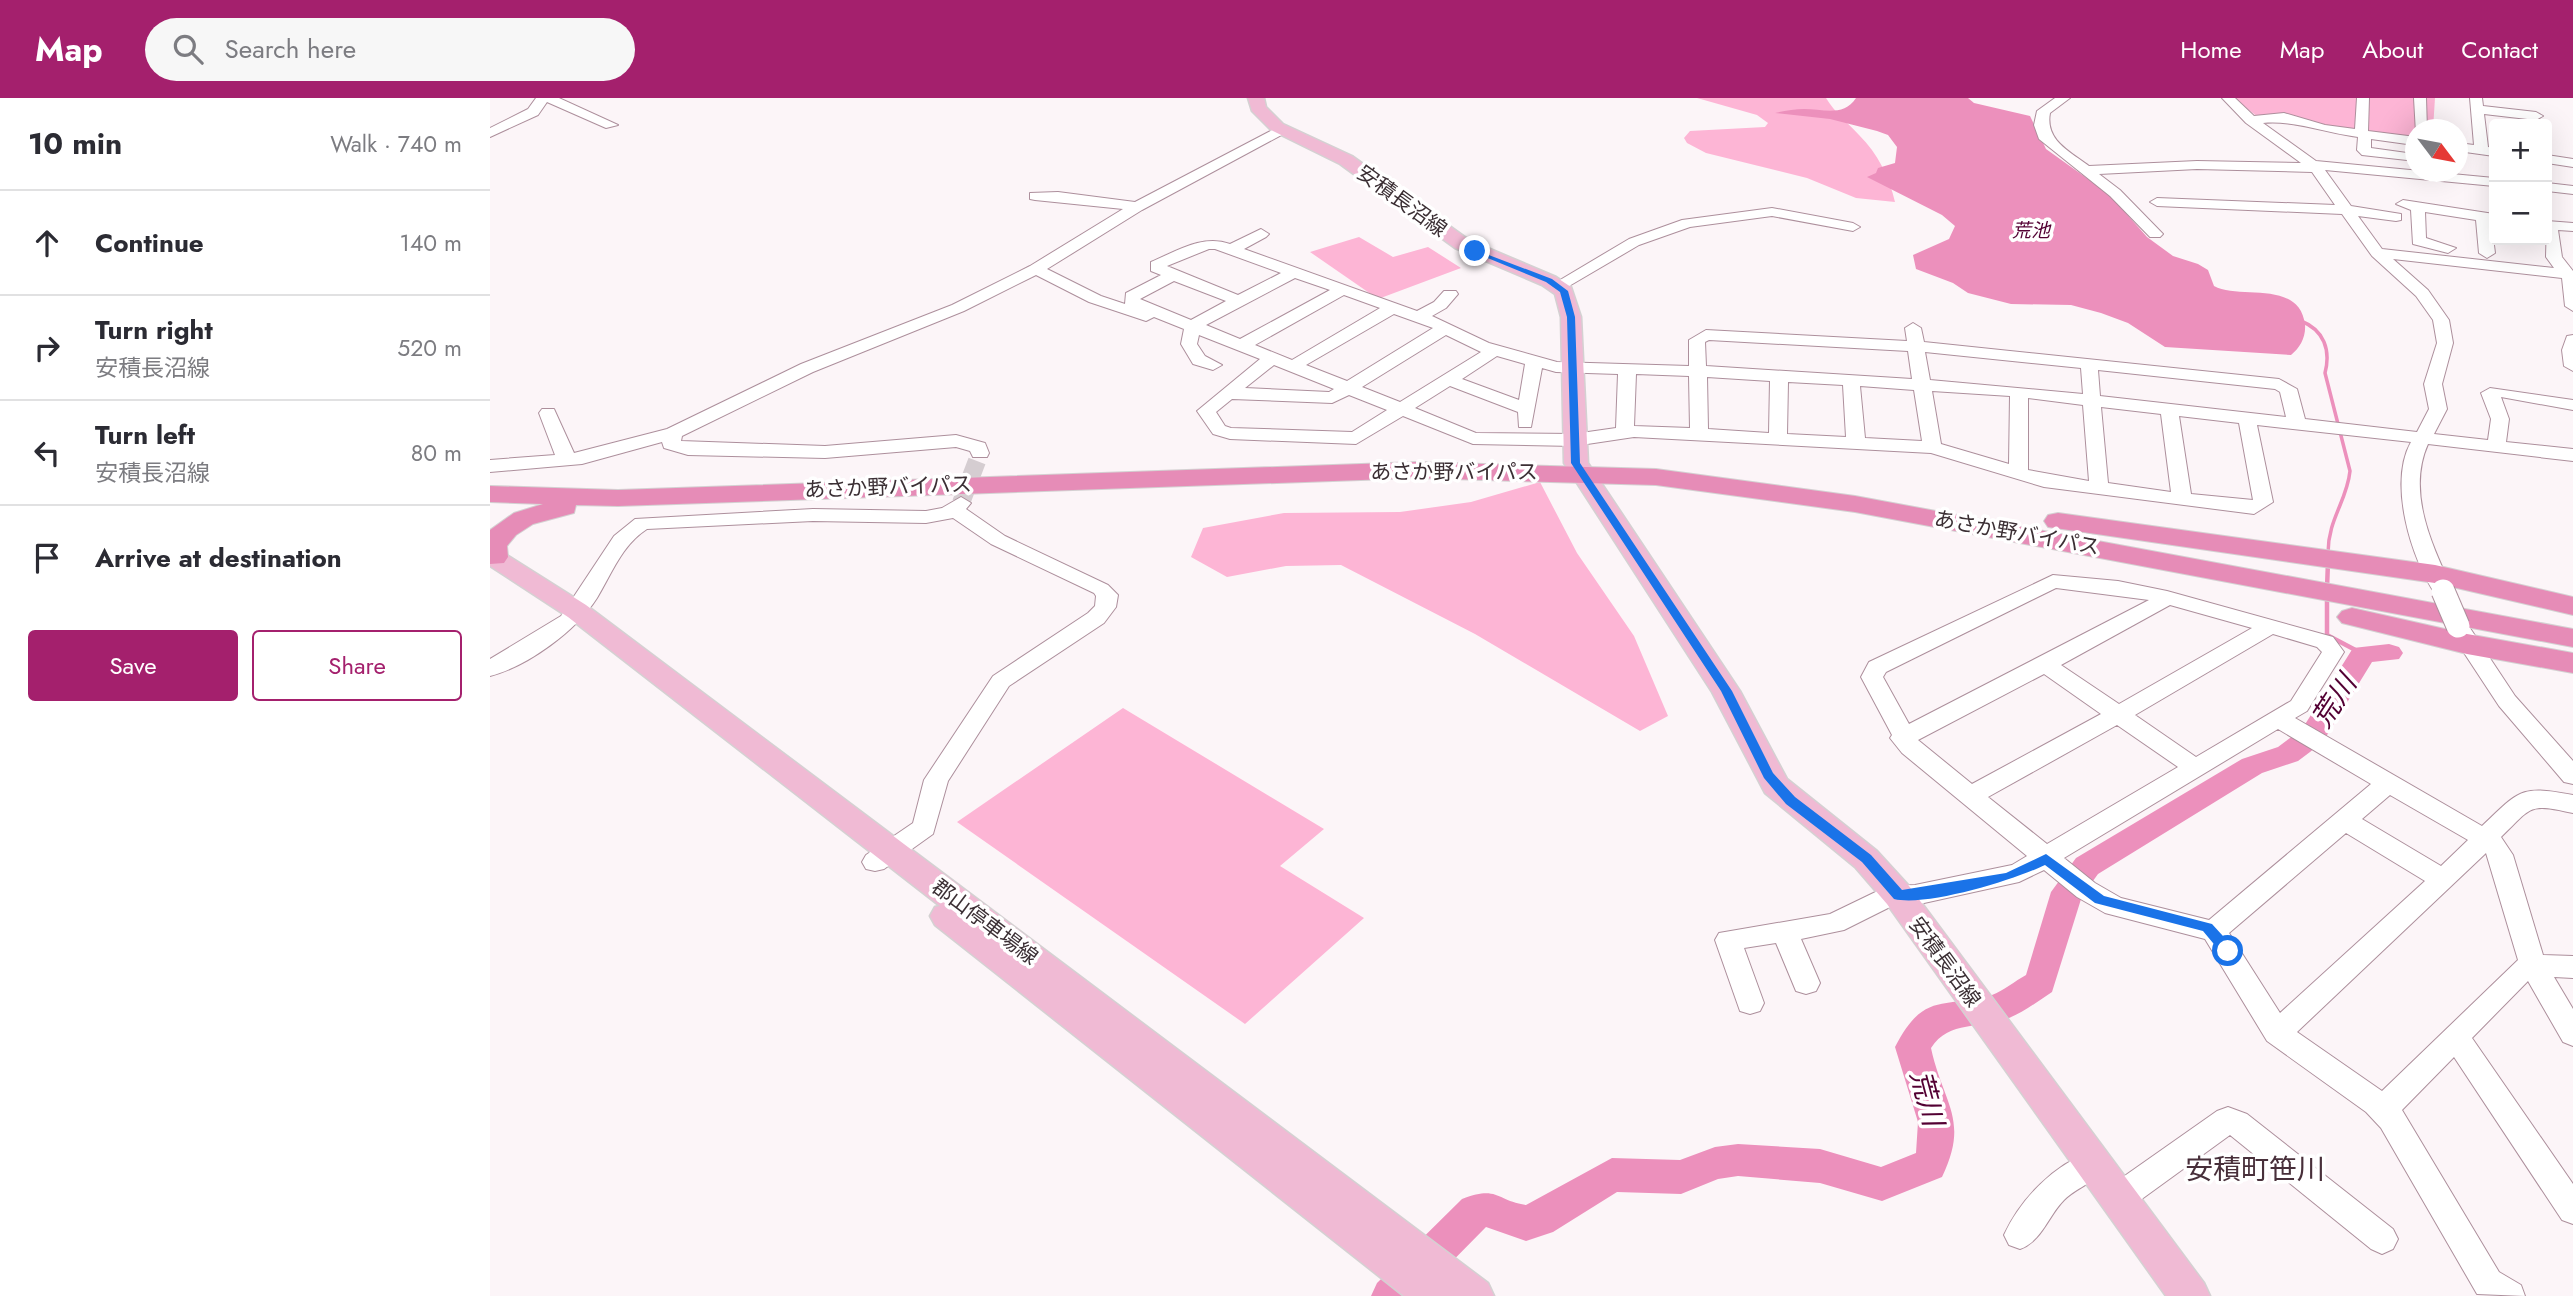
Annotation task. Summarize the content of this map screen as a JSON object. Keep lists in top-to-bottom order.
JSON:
{
  "streets": {
    "highway": ["あさか野バイパス"],
    "main road": ["安積長沼線", "郡山停車場線"]
  },
  "crossings": [
    ["安積長沼線", "あさか野バイパス"]
  ],
  "districts": ["安積町笹川"],
  "water": ["荒池", "荒川"],
  "north": "bottom right",
  "page": {
    "header": "Map",
    "search": "Search here",
    "nav": [
      "Home",
      "Map",
      "About",
      "Contact"
    ],
    "heading": ["10 min", "Walk · 740 m"],
    "map_buttons": ["+", "−"],
    "list": [
      ["Continue", "140 m"],
      ["Turn right", "安積長沼線", "520 m"],
      ["Turn left", "安積長沼線", "80 m"],
      "Arrive at destination"
    ],
    "buttons": ["Save", "Share"]
  }
}
